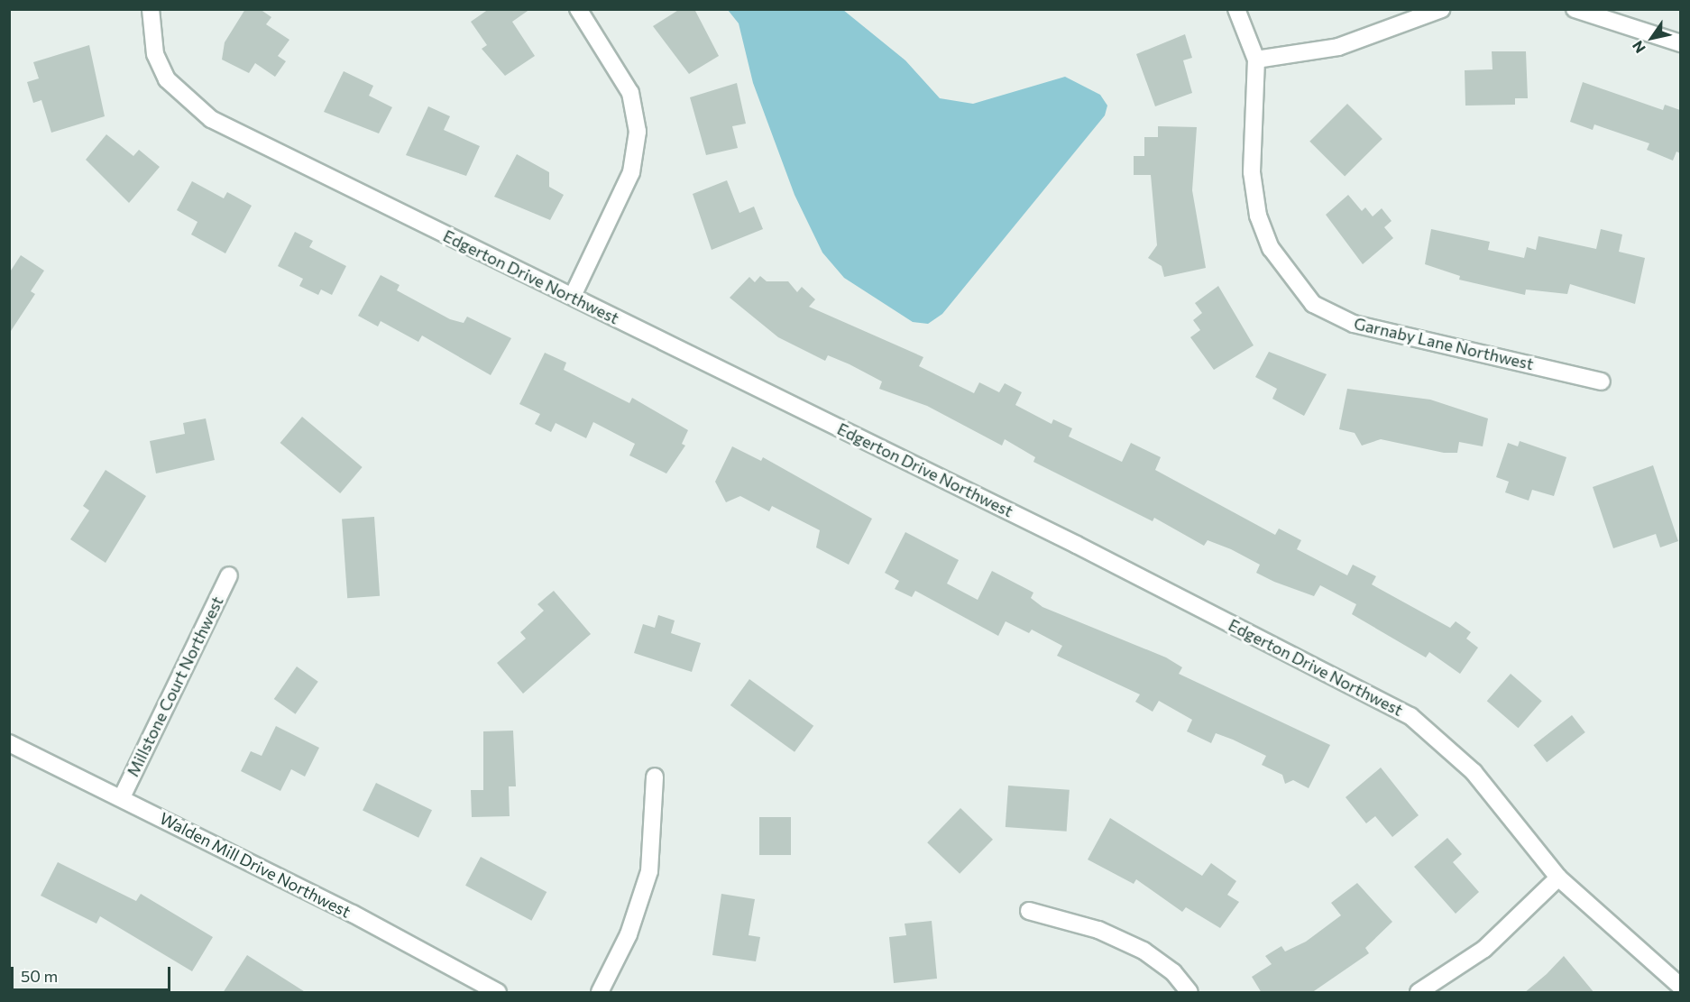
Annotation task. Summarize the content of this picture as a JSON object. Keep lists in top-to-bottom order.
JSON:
{
  "streets": {
    "street": [
      "Edgerton Drive Northwest",
      "Garnaby Lane Northwest",
      "Millstone Court Northwest",
      "Walden Mill Drive Northwest"
    ]
  },
  "crossings": [
    ["Millstone Court Northwest", "Walden Mill Drive Northwest"]
  ],
  "scale_bar": "50 m",
  "north": "bottom left"
}
